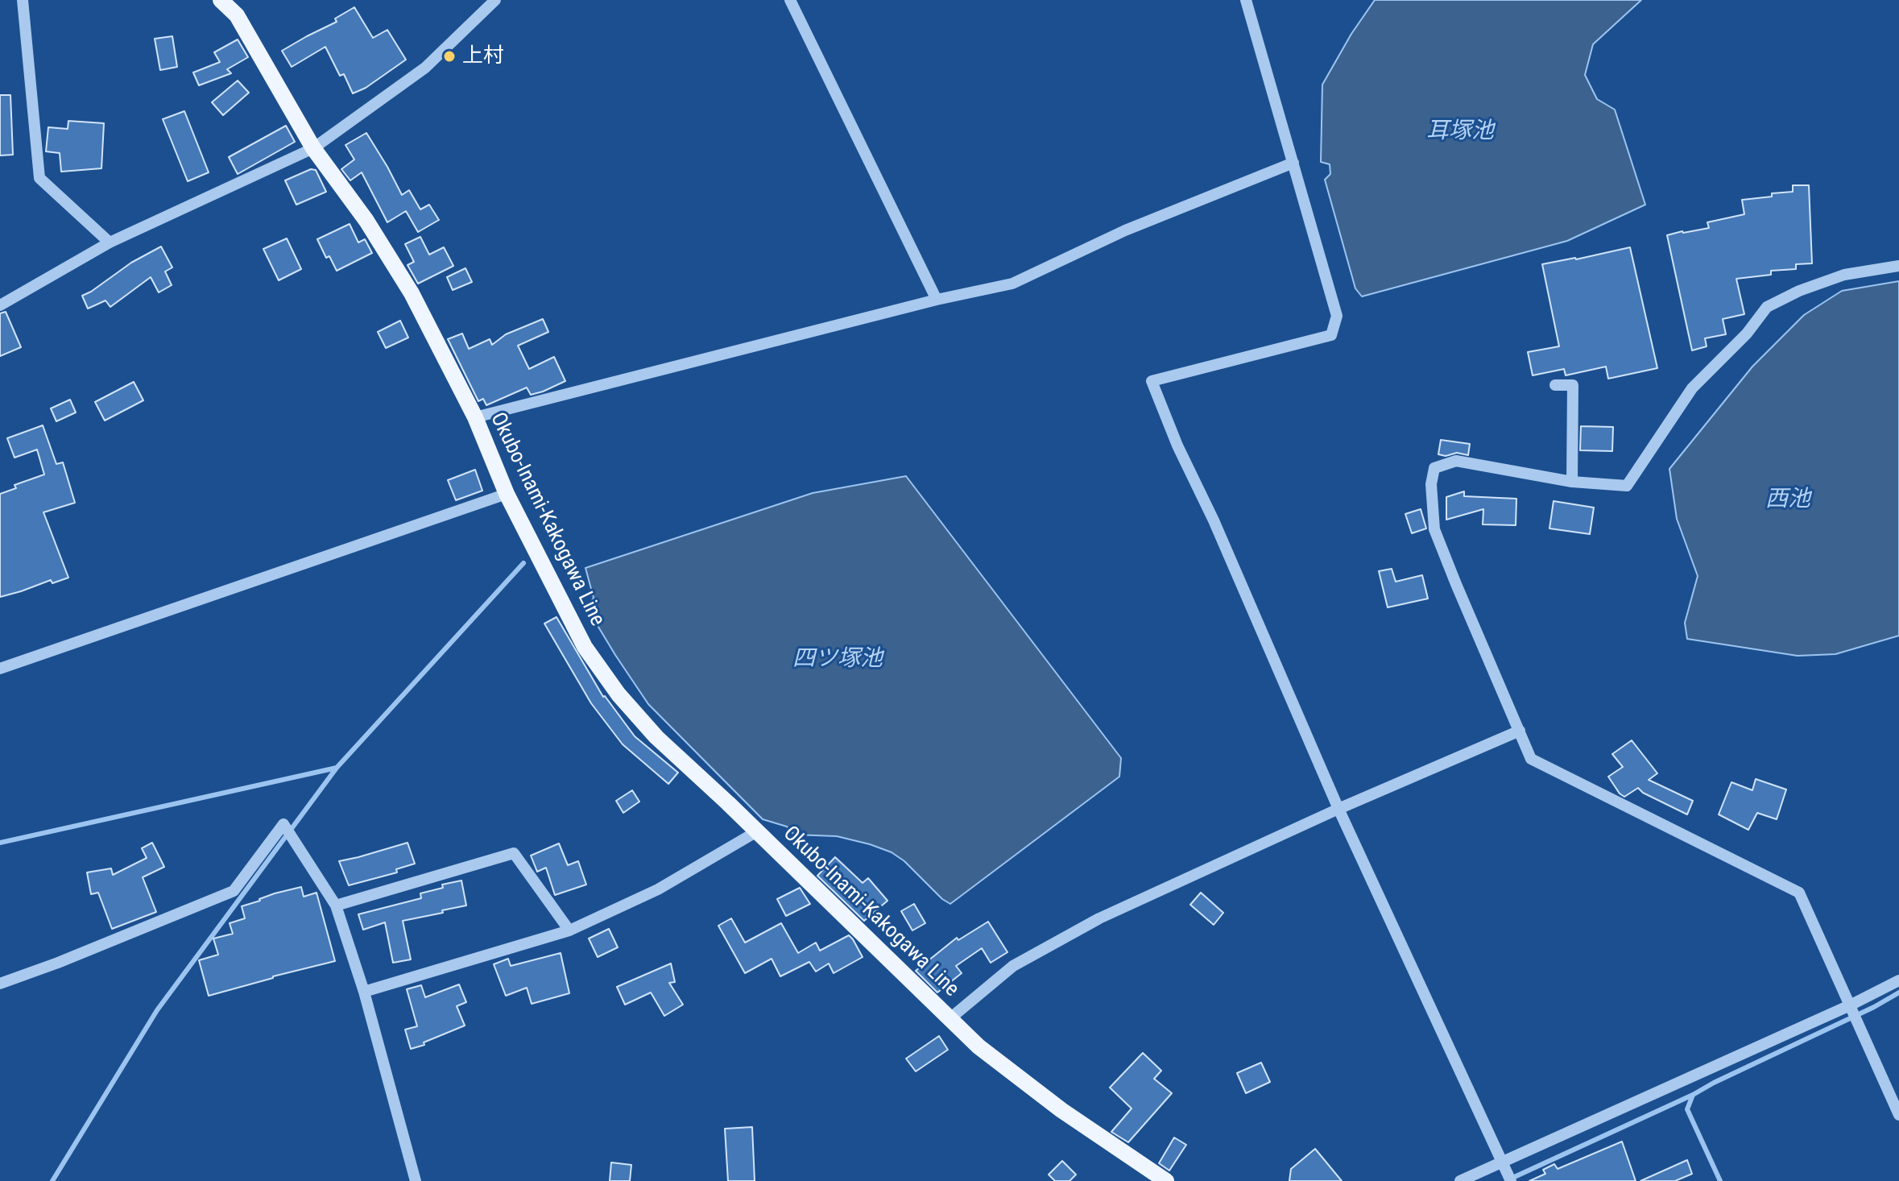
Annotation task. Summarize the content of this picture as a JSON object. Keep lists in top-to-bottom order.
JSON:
{
  "streets": {
    "main road": ["Okubo-Inami-Kakogawa Line"]
  },
  "water": ["耳塚池", "西池", "四ツ塚池"],
  "places": ["上村"]
}
